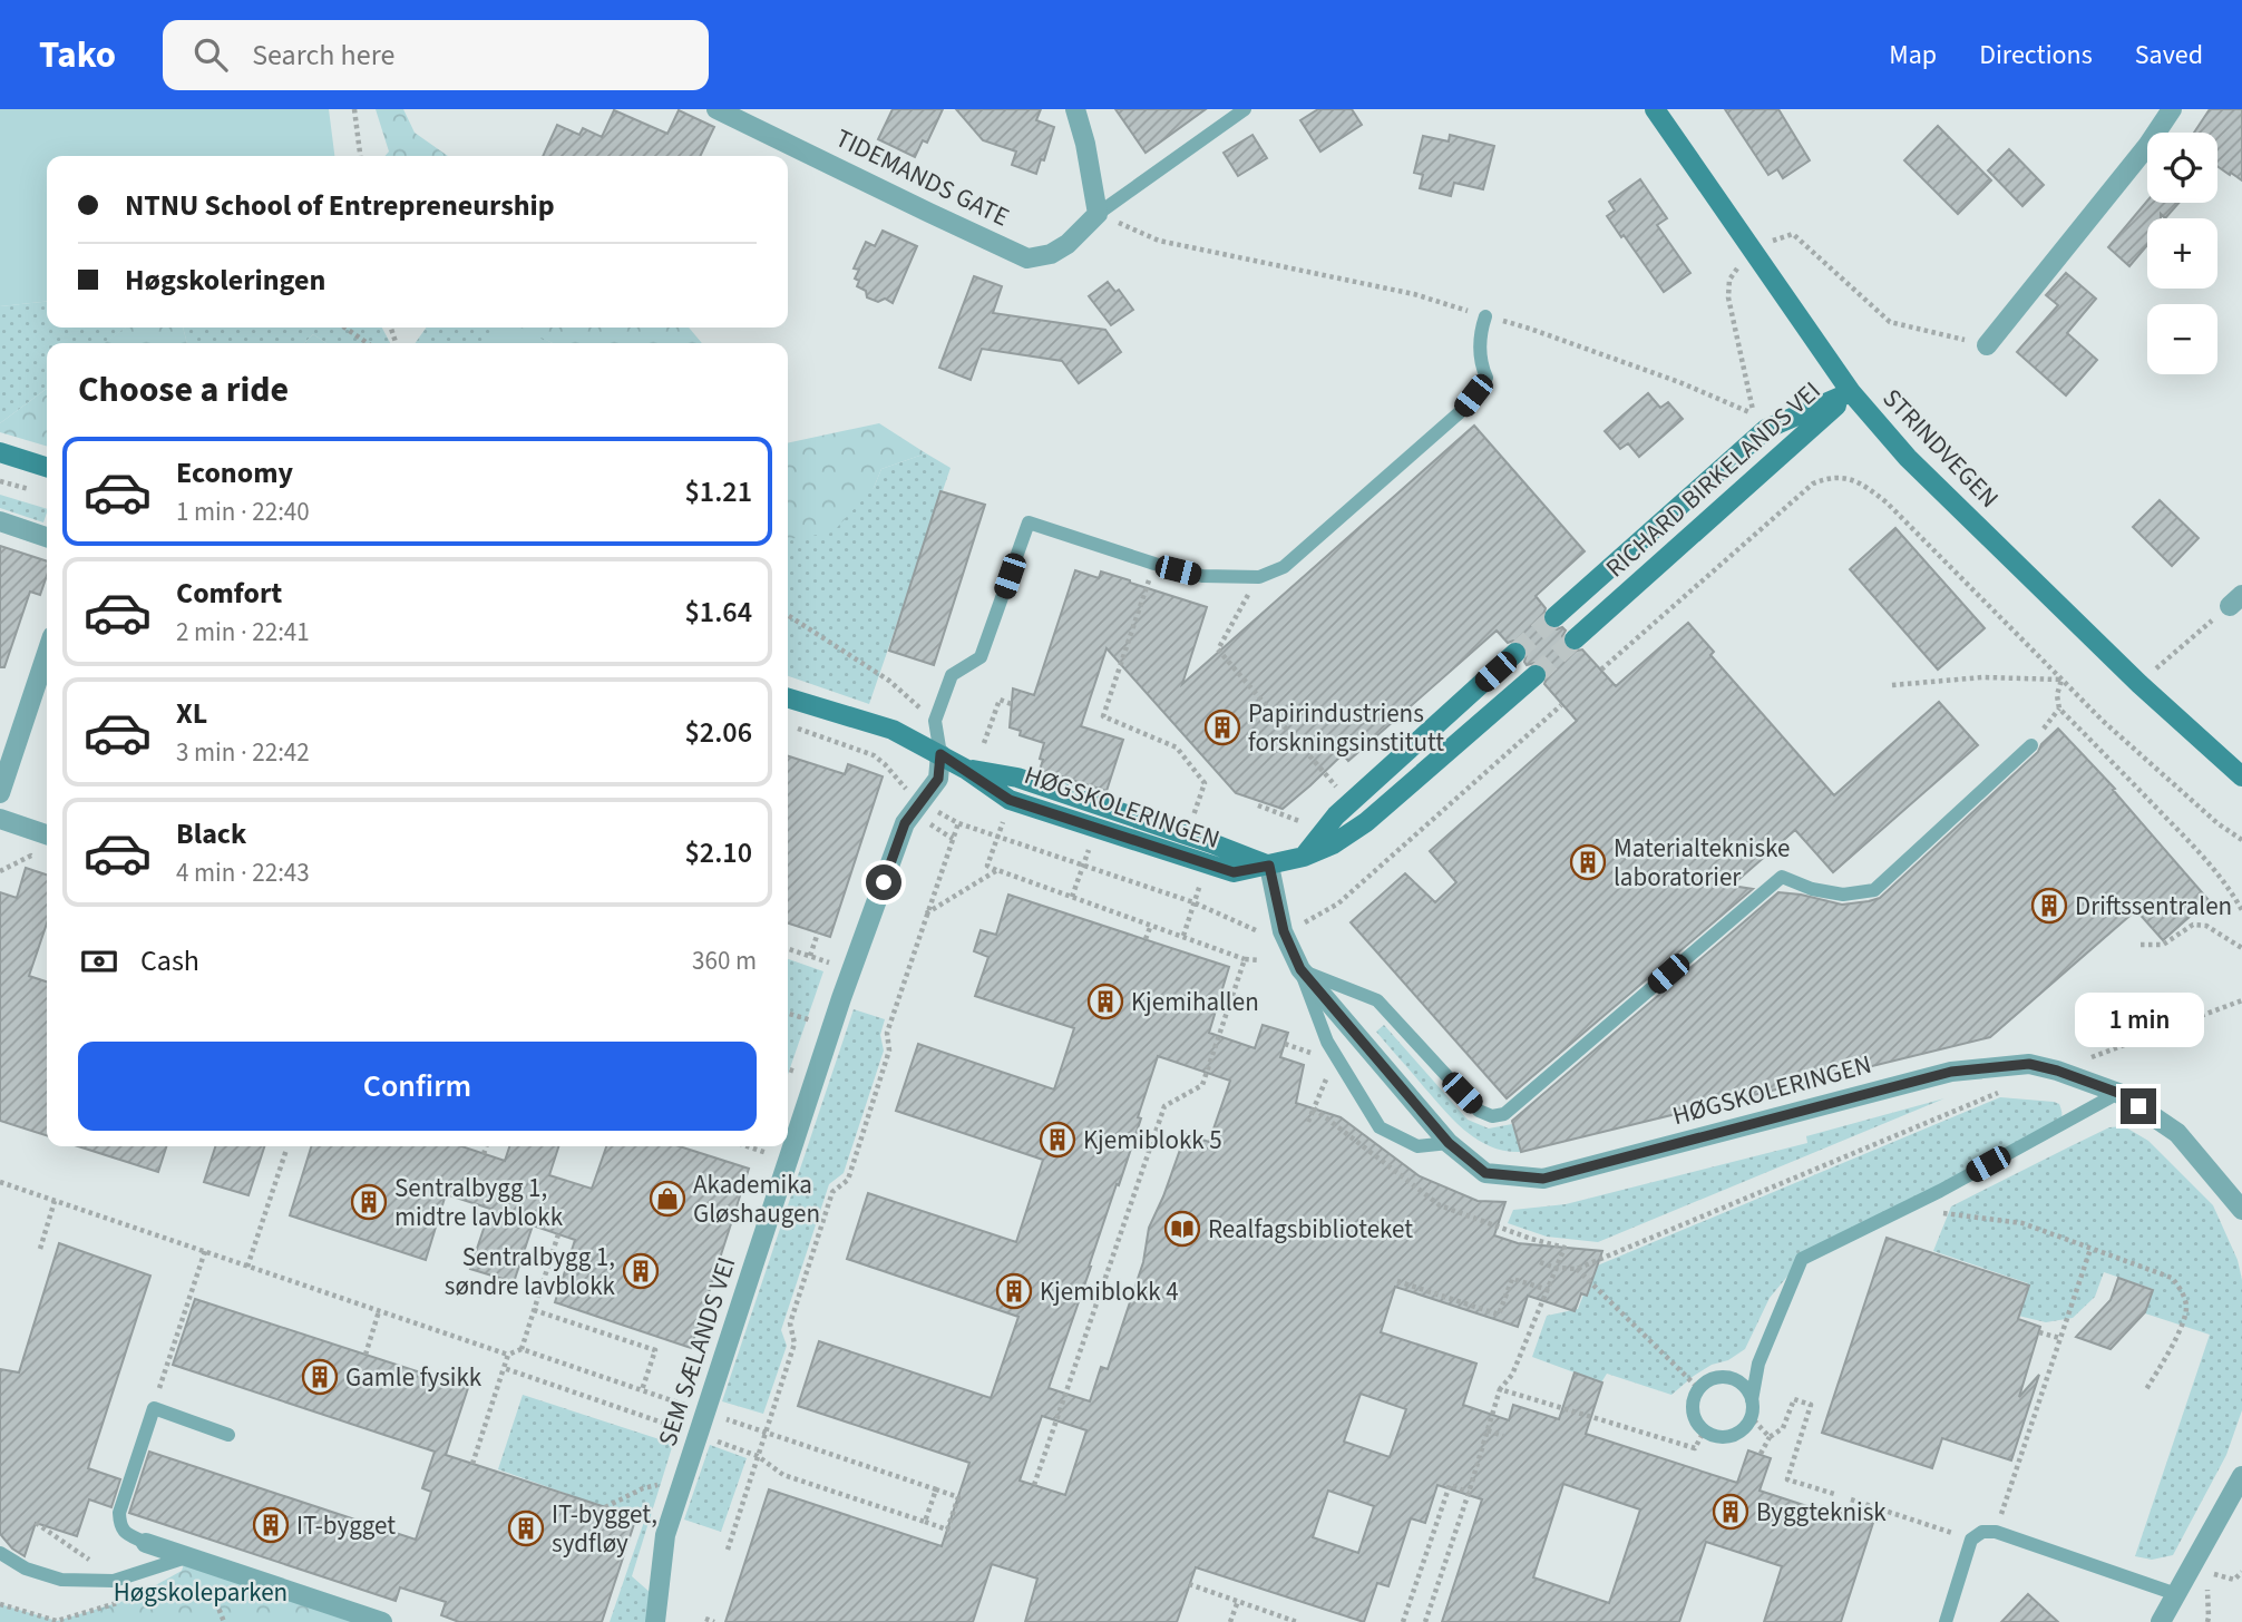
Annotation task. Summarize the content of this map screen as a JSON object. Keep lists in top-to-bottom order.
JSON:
{
  "streets": {
    "street": [
      "TIDEMANDS GATE",
      "STRINDVEGEN",
      "RICHARD BIRKELANDS VEI",
      "HØGSKOLERINGEN",
      "SEM SÆLANDS VEI"
    ]
  },
  "crossings": [
    ["STRINDVEGEN", "RICHARD BIRKELANDS VEI"],
    ["HØGSKOLERINGEN", "SEM SÆLANDS VEI"]
  ],
  "parks": ["Høgskoleparken"],
  "places": {
    "building": [
      "Papirindustriens forskningsinstitutt",
      "Materialtekniske laboratorier",
      "Driftssentralen",
      "Kjemihallen",
      "Kjemiblokk 5",
      "Sentralbygg 1, midtre lavblokk",
      "Sentralbygg 1, søndre lavblokk",
      "Kjemiblokk 4",
      "Gamle fysikk",
      "Byggteknisk",
      "IT-bygget",
      "IT-bygget, sydfløy"
    ],
    "shop": ["Akademika Gløshaugen"],
    "library": ["Realfagsbiblioteket"]
  },
  "page": {
    "header": "Tako",
    "search": "Search here",
    "nav": ["Map", "Directions", "Saved"],
    "map_buttons": ["+", "−"],
    "banner": ["NTNU School of Entrepreneurship", "Høgskoleringen"],
    "heading": "Choose a ride",
    "list": [
      {
        "name": "Economy",
        "note": "1 min · 22:40",
        "value": "$1.21"
      },
      {
        "name": "Comfort",
        "note": "2 min · 22:41",
        "value": "$1.64"
      },
      {
        "name": "XL",
        "note": "3 min · 22:42",
        "value": "$2.06"
      },
      {
        "name": "Black",
        "note": "4 min · 22:43",
        "value": "$2.10"
      }
    ],
    "pay": ["Cash", "360 m"],
    "bubble": "1 min",
    "buttons": "Confirm"
  }
}
